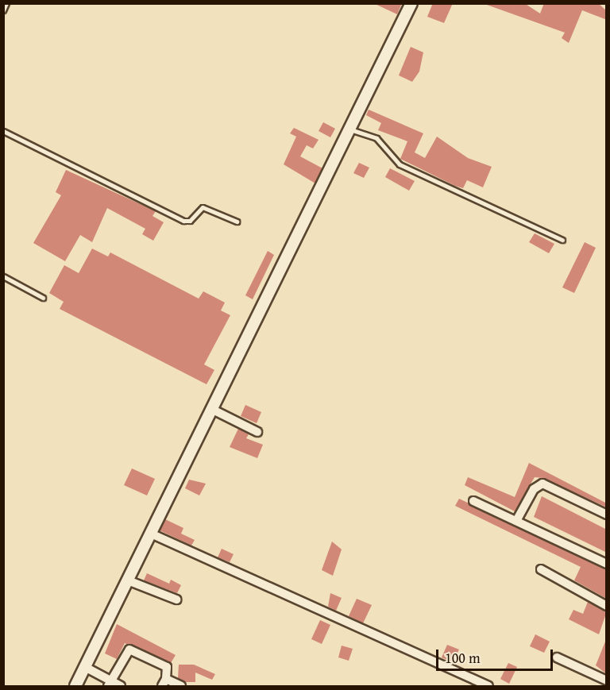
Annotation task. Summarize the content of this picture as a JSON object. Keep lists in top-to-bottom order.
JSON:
{
  "scale_bar": "100 m"
}
